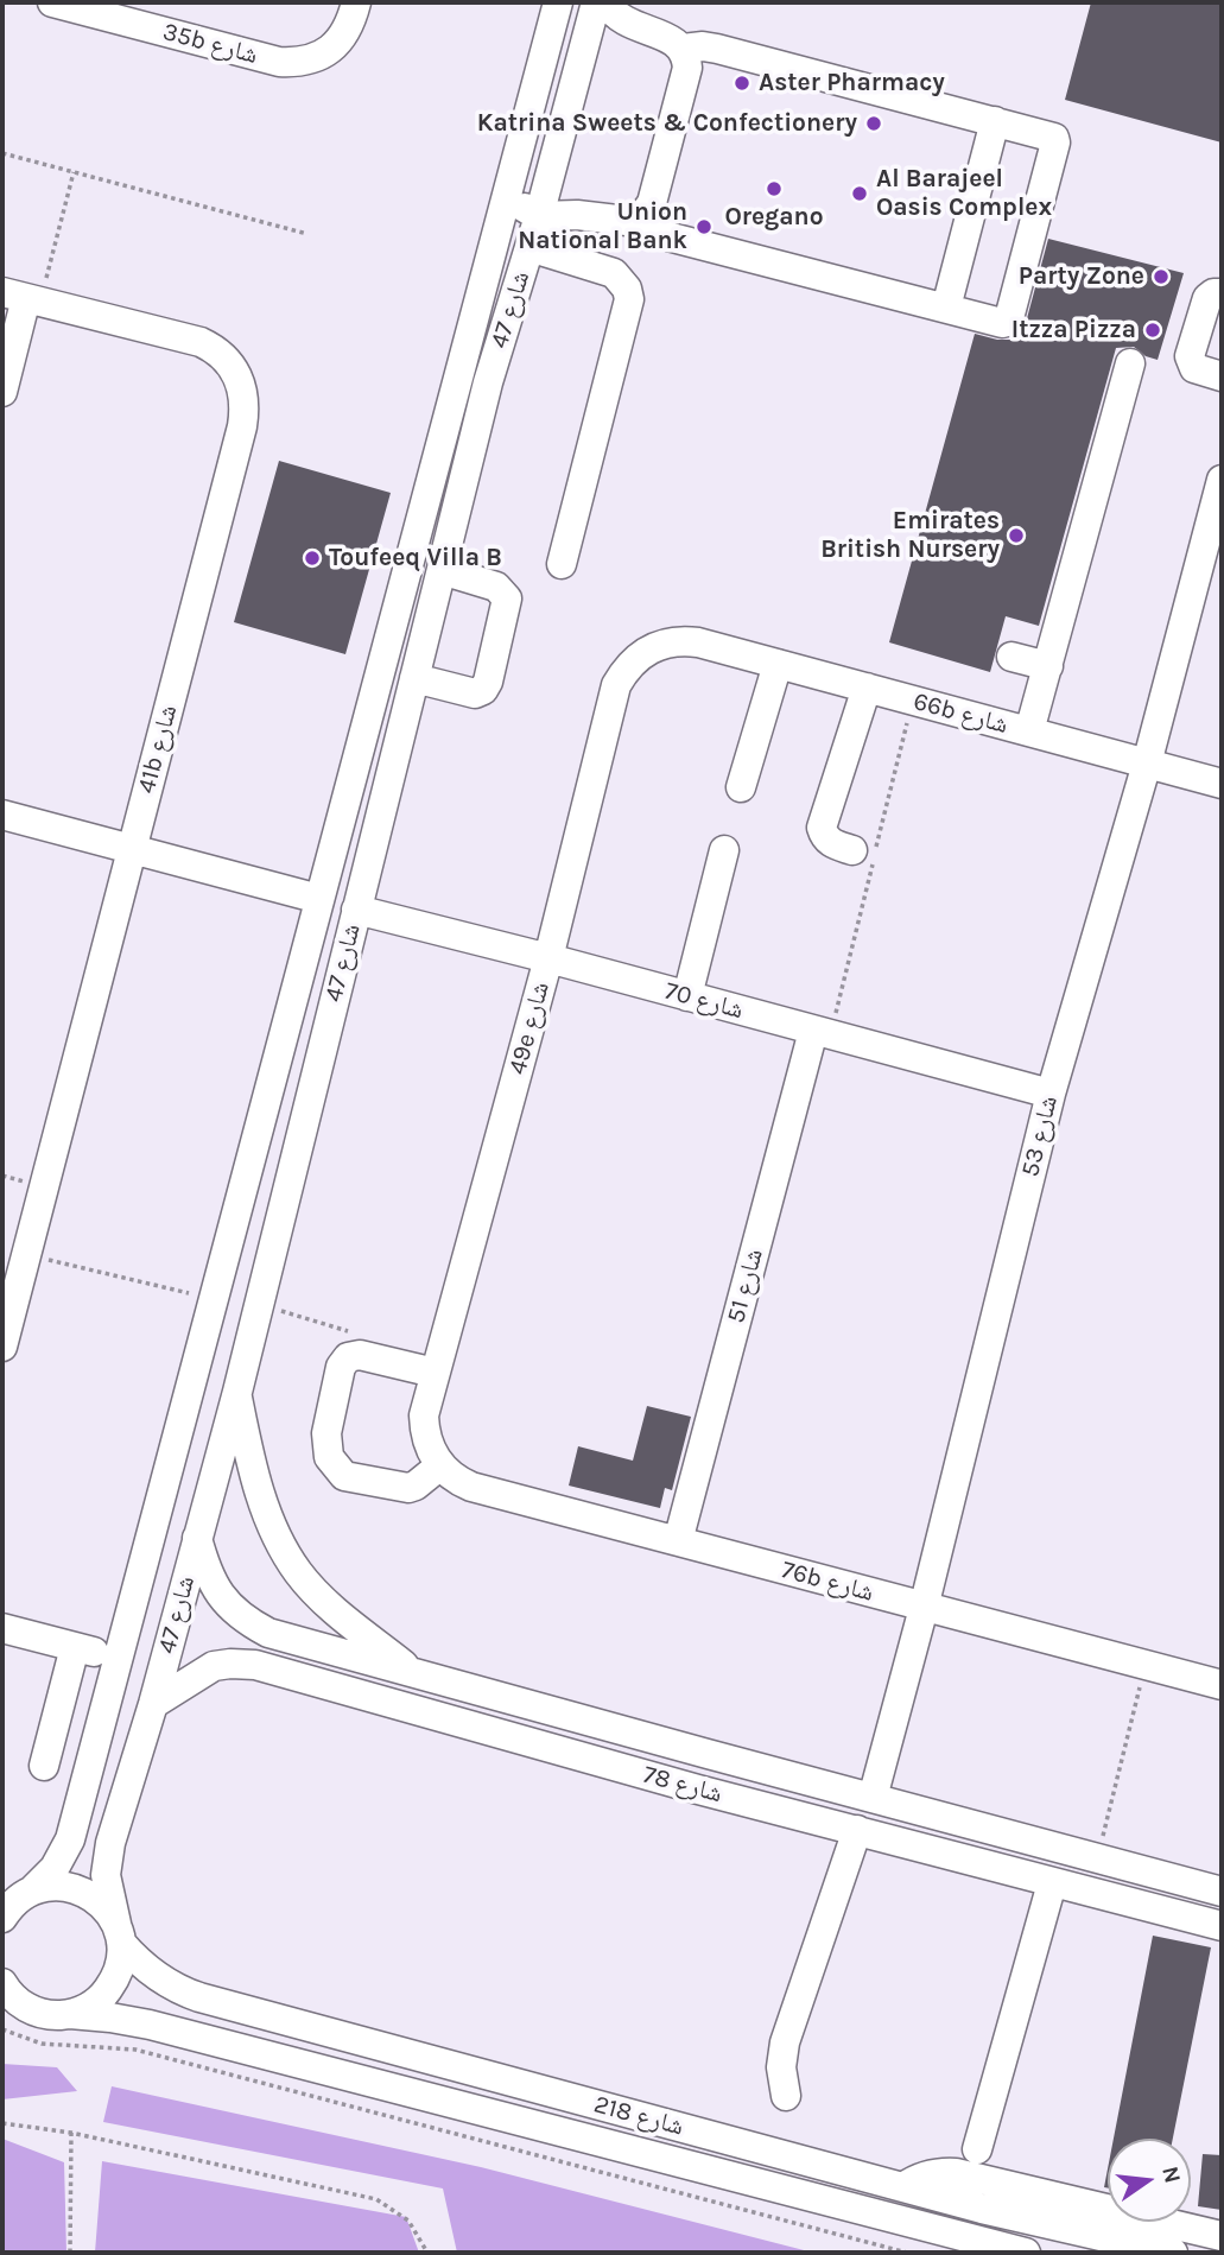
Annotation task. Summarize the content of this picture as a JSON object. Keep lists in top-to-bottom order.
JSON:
{
  "streets": {
    "street": [
      "35b شارع",
      "شارع 47",
      "66b شارع",
      "41b شارع",
      "شارع 70",
      "49e شارع",
      "شارع 53",
      "شارع 51",
      "76b شارع",
      "شارع 78",
      "شارع 218"
    ]
  },
  "crossings": [
    ["شارع 47", "شارع 70"],
    ["شارع 47", "شارع 78"],
    ["شارع 47", "شارع 218"],
    ["66b شارع", "49e شارع"],
    ["66b شارع", "شارع 53"],
    ["شارع 70", "49e شارع"],
    ["شارع 70", "شارع 53"],
    ["شارع 70", "شارع 51"],
    ["49e شارع", "76b شارع"],
    ["شارع 53", "76b شارع"],
    ["شارع 53", "شارع 78"],
    ["شارع 51", "76b شارع"]
  ],
  "places": [
    "Aster Pharmacy",
    "Katrina Sweets & Confectionery",
    "Oregano",
    "Al Barajeel Oasis Complex",
    "Union National Bank",
    "Party Zone",
    "Itzza Pizza",
    "Emirates British Nursery",
    "Toufeeq Villa B"
  ],
  "north": "right"
}
